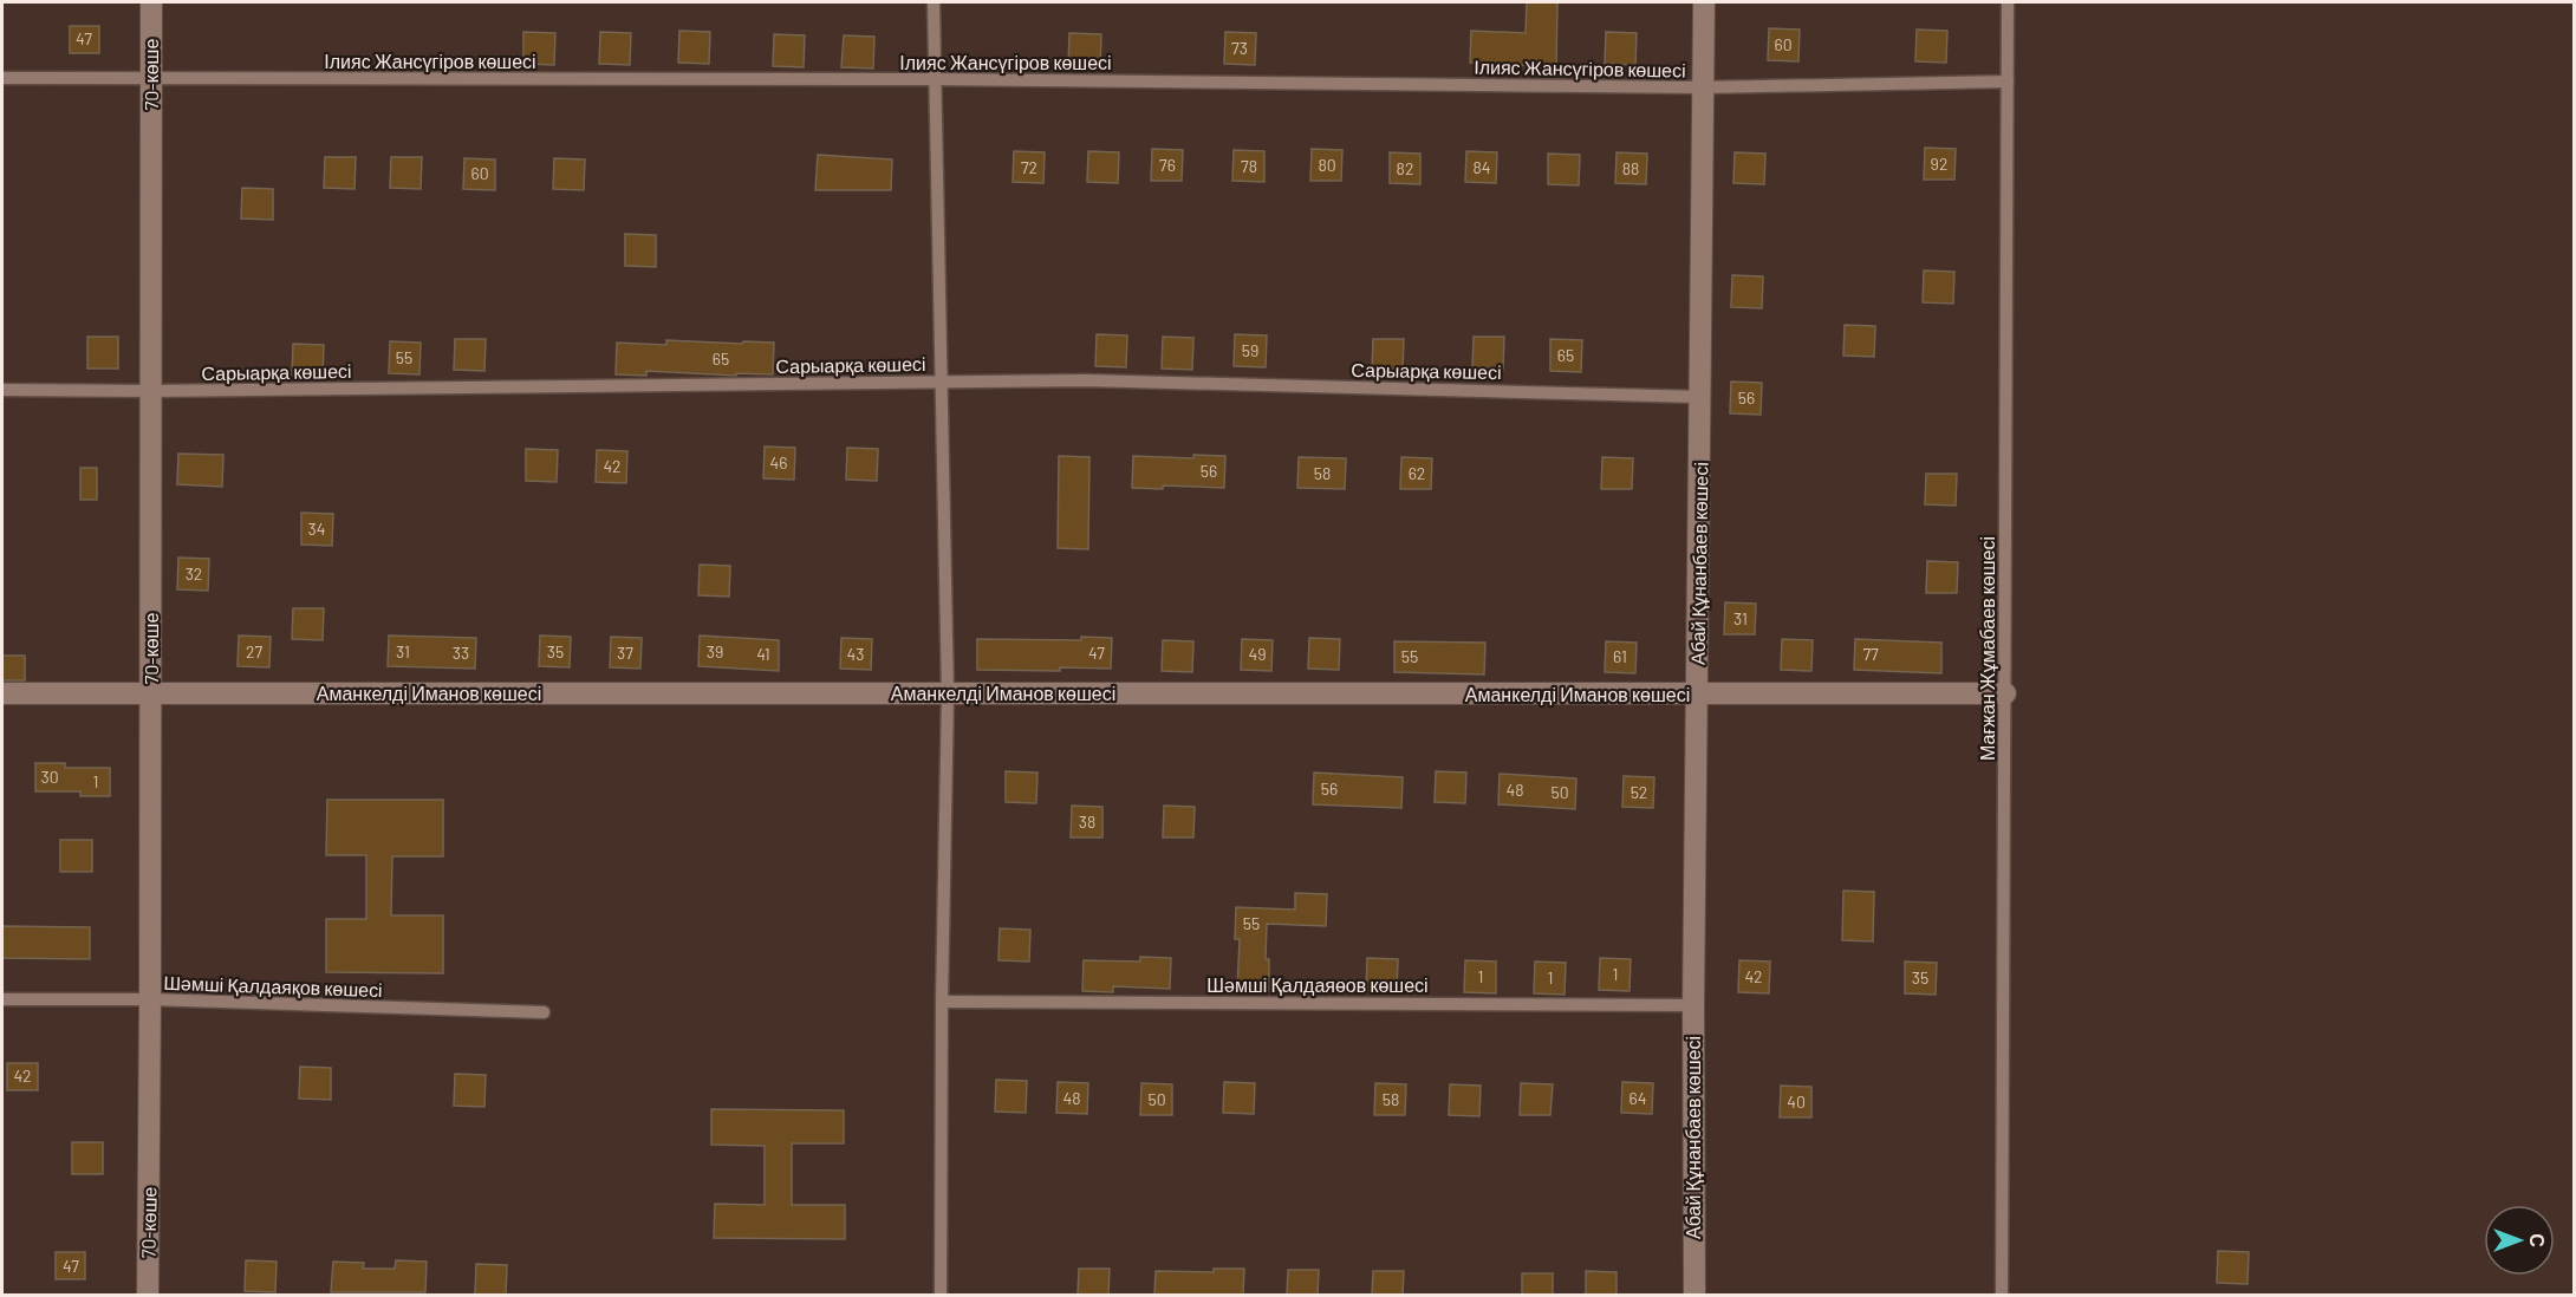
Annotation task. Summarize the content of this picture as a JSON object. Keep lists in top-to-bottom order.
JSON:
{
  "streets": {
    "street": ["70-көше", "Абай Құнанбаев көшесі", "Аманкелді Иманов көшесі"],
    "lane": [
      "Ілияс Жансүгіров көшесі",
      "Сарыарқа көшесі",
      "Мағжан Жұмабаев көшесі",
      "Шәмші Қалдаяөов көшесі",
      "Шәмші Қалдаяқов көшесі"
    ]
  },
  "crossings": [
    ["Ілияс Жансүгіров көшесі", "70-көше"],
    ["Ілияс Жансүгіров көшесі", "Абай Құнанбаев көшесі"],
    ["Ілияс Жансүгіров көшесі", "Мағжан Жұмабаев көшесі"],
    ["70-көше", "Сарыарқа көшесі"],
    ["70-көше", "Аманкелді Иманов көшесі"],
    ["70-көше", "Шәмші Қалдаяқов көшесі"],
    ["Сарыарқа көшесі", "Абай Құнанбаев көшесі"],
    ["Абай Құнанбаев көшесі", "Аманкелді Иманов көшесі"],
    ["Абай Құнанбаев көшесі", "Шәмші Қалдаяөов көшесі"],
    ["Мағжан Жұмабаев көшесі", "Аманкелді Иманов көшесі"]
  ],
  "house_numbers": [
    "47",
    "60",
    "73",
    "92",
    "76",
    "80",
    "78",
    "72",
    "84",
    "82",
    "88",
    "60",
    "59",
    "65",
    "55",
    "65",
    "56",
    "46",
    "42",
    "56",
    "58",
    "62",
    "34",
    "32",
    "31",
    "27",
    "31",
    "35",
    "39",
    "33",
    "37",
    "47",
    "41",
    "43",
    "49",
    "77",
    "55",
    "61",
    "30",
    "1",
    "56",
    "48",
    "50",
    "52",
    "38",
    "55",
    "1",
    "1",
    "42",
    "1",
    "35",
    "42",
    "48",
    "64",
    "50",
    "58",
    "40",
    "47"
  ],
  "north": "right"
}
